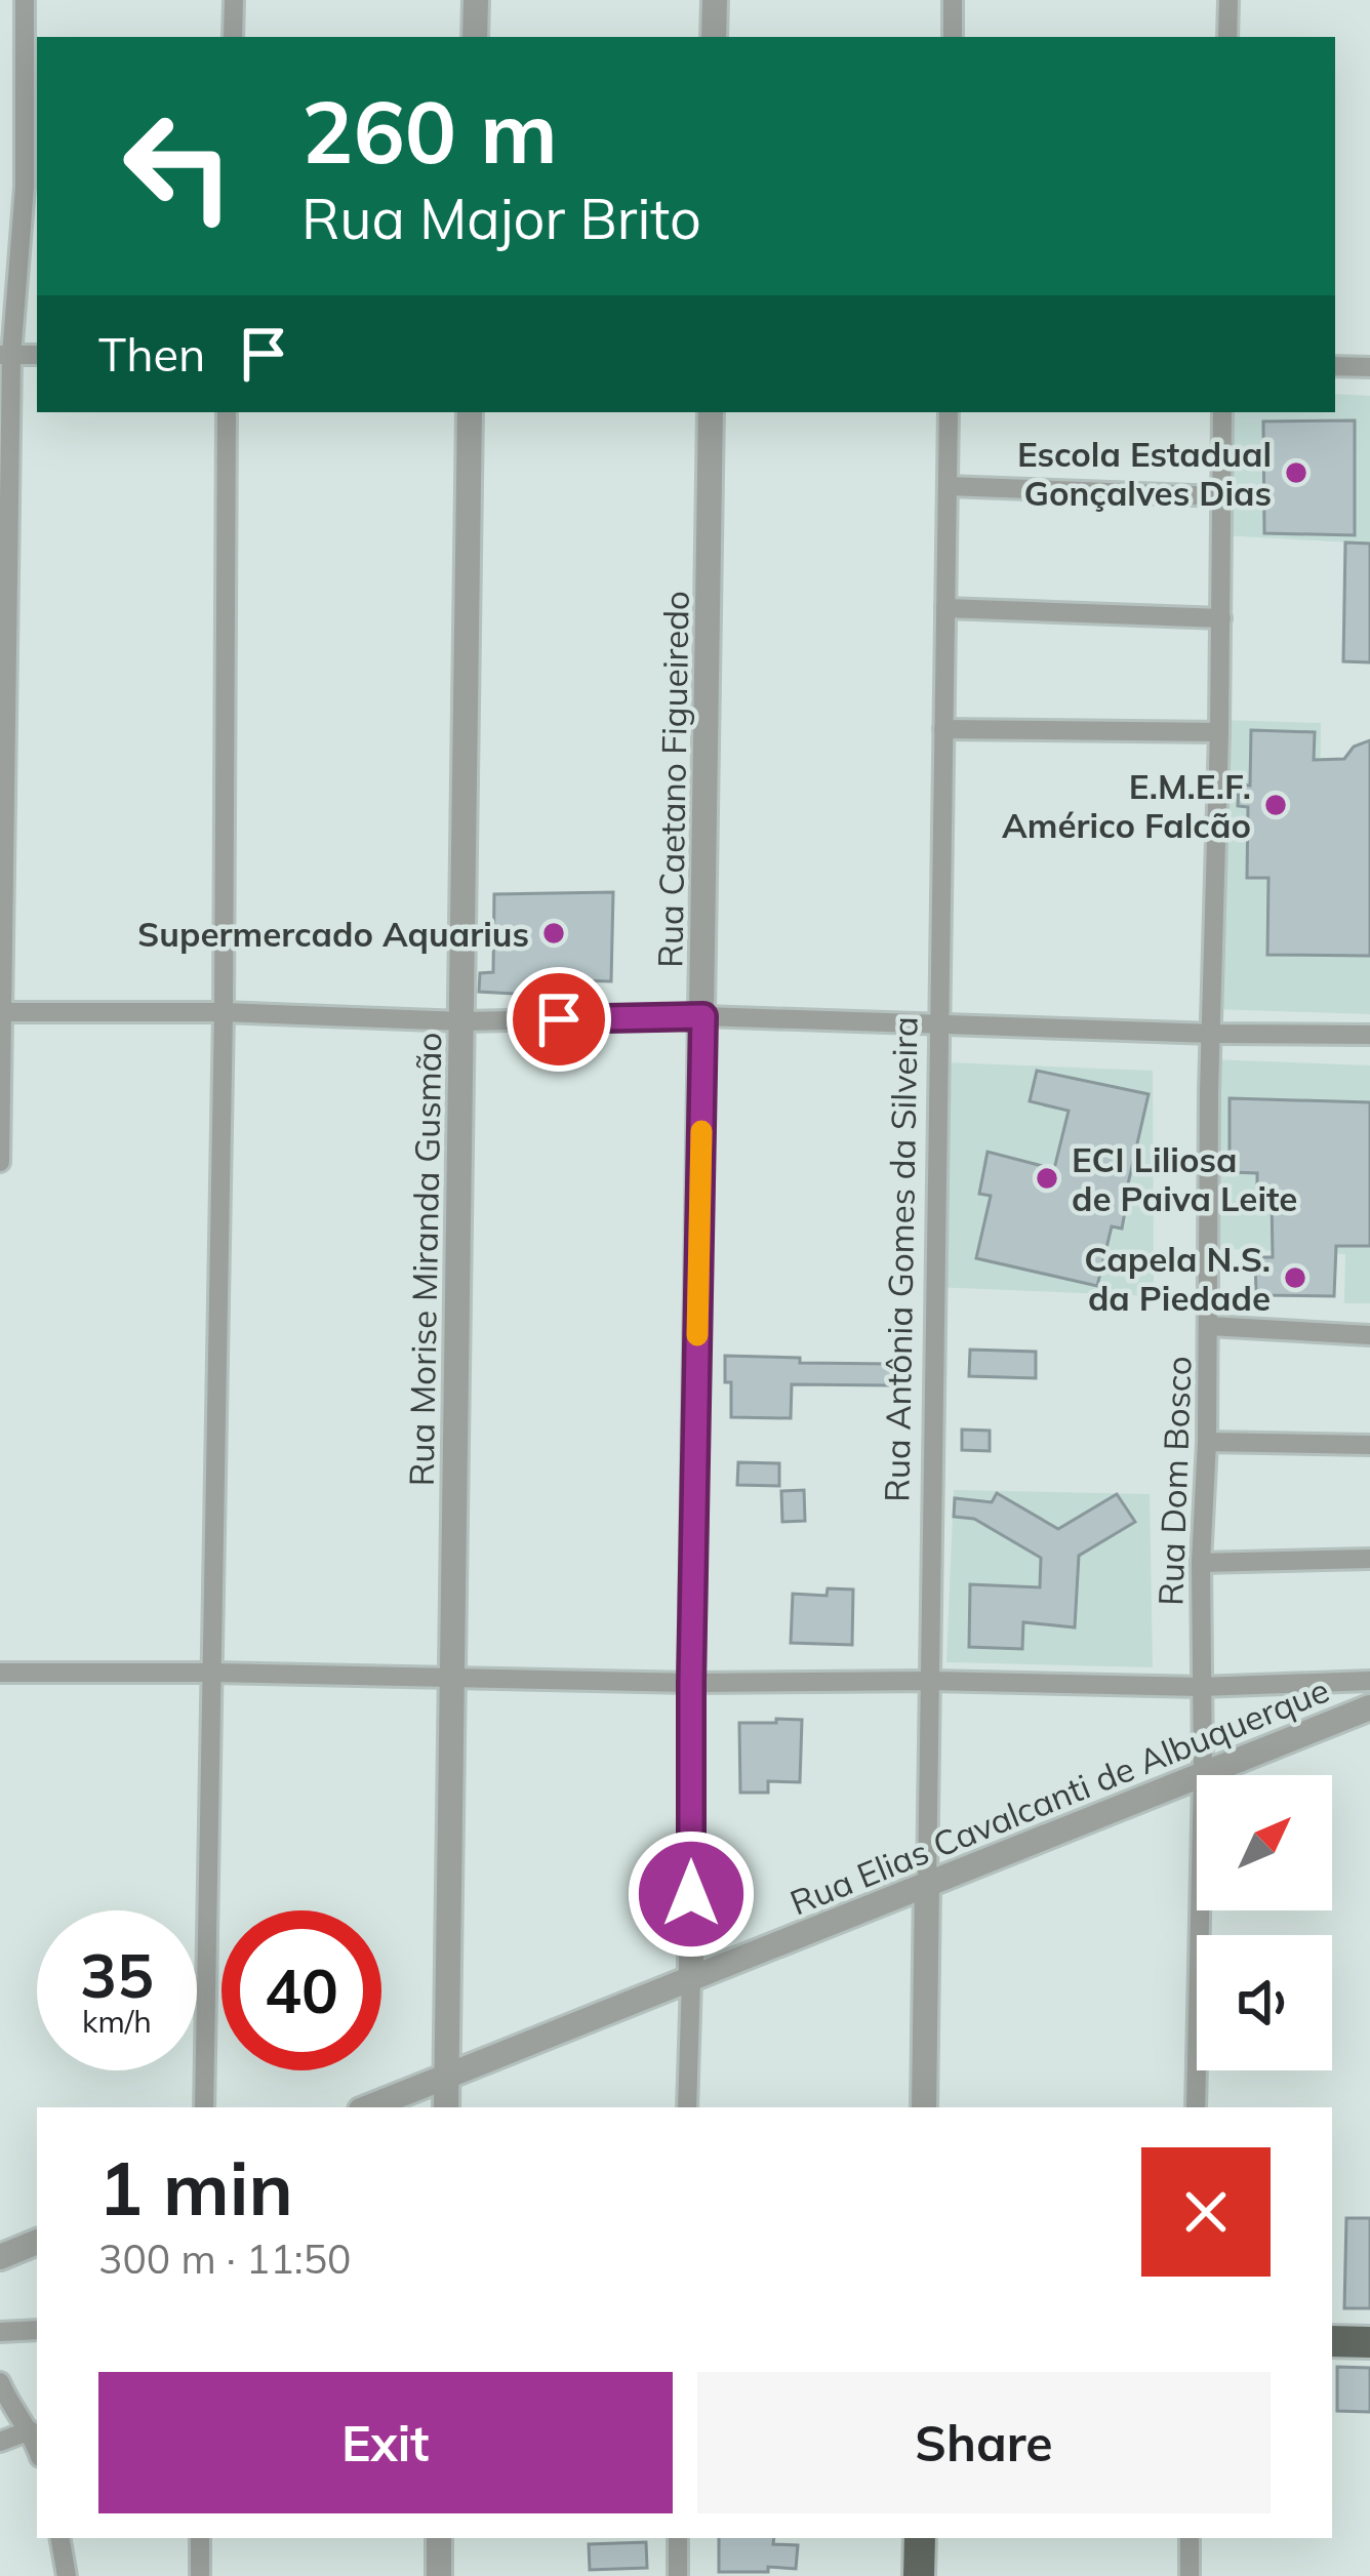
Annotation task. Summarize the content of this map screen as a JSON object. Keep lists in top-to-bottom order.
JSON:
{
  "streets": {
    "street": [
      "Rua Caetano Figueiredo",
      "Rua Morise Miranda Gusmão",
      "Rua Antônia Gomes da Silveira",
      "Rua Dom Bosco",
      "Rua Elias Cavalcanti de Albuquerque"
    ]
  },
  "crossings": [
    ["Rua Caetano Figueiredo", "Rua Elias Cavalcanti de Albuquerque"],
    ["Rua Morise Miranda Gusmão", "Rua Elias Cavalcanti de Albuquerque"],
    ["Rua Antônia Gomes da Silveira", "Rua Elias Cavalcanti de Albuquerque"],
    ["Rua Dom Bosco", "Rua Elias Cavalcanti de Albuquerque"]
  ],
  "places": [
    "Escola Estadual Gonçalves Dias",
    "E.M.E.F. Américo Falcão",
    "Supermercado Aquarius",
    "ECI Liliosa de Paiva Leite",
    "Capela N.S. da Piedade"
  ],
  "north": "top right",
  "page": {
    "turn": ["260 m", "Rua Major Brito"],
    "then": "Then",
    "speed": "35 km/h",
    "limit": "40",
    "heading": ["1 min", "300 m · 11:50"],
    "buttons": ["Exit", "Share"]
  }
}
